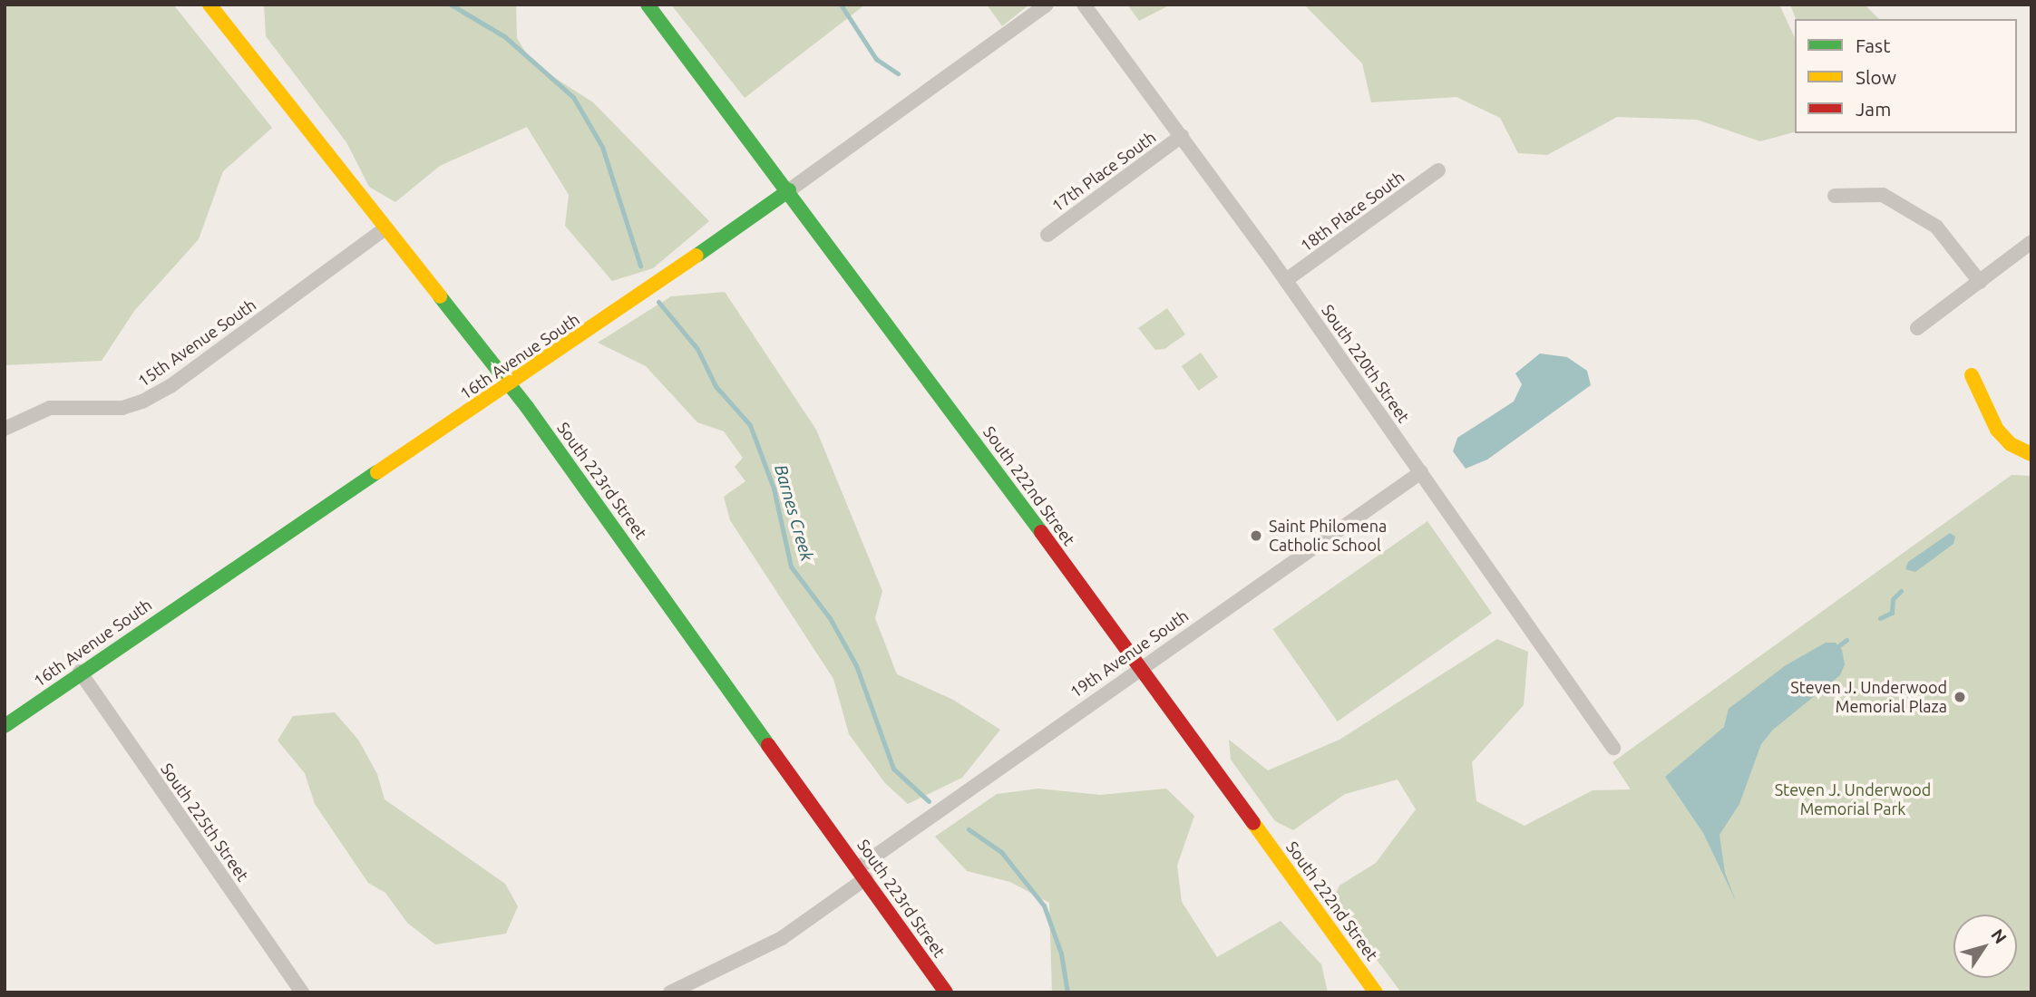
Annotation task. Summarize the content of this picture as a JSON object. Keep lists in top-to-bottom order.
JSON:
{
  "streets": {
    "street": [
      "17th Place South",
      "18th Place South",
      "15th Avenue South",
      "16th Avenue South",
      "South 220th Street",
      "South 223rd Street",
      "South 222nd Street",
      "19th Avenue South",
      "South 225th Street"
    ]
  },
  "crossings": [
    ["17th Place South", "South 220th Street"],
    ["18th Place South", "South 220th Street"],
    ["15th Avenue South", "South 223rd Street"],
    ["16th Avenue South", "South 223rd Street"],
    ["16th Avenue South", "South 222nd Street"],
    ["16th Avenue South", "South 225th Street"],
    ["South 220th Street", "19th Avenue South"],
    ["South 223rd Street", "19th Avenue South"],
    ["South 222nd Street", "19th Avenue South"]
  ],
  "water": ["Barnes Creek"],
  "parks": ["Steven J. Underwood Memorial Park"],
  "places": ["Saint Philomena Catholic School", "Steven J. Underwood Memorial Plaza"],
  "legend": ["Fast", "Slow", "Jam"],
  "north": "top right"
}
